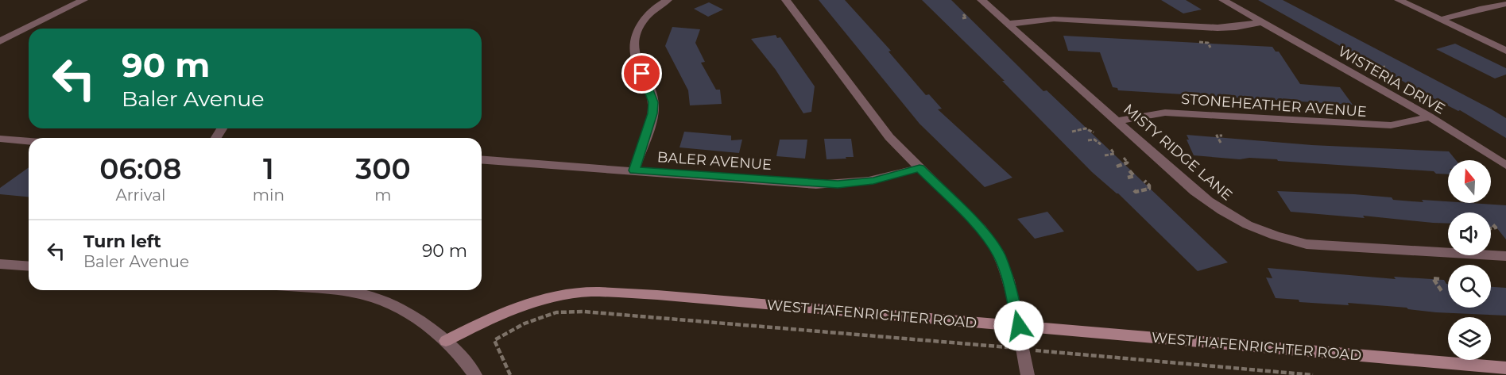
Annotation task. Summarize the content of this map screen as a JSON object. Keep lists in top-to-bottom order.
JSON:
{
  "streets": {
    "street": [
      "WISTERIA DRIVE",
      "STONEHEATHER AVENUE",
      "MISTY RIDGE LANE",
      "BALER AVENUE",
      "WEST HAFENRICHTER ROAD"
    ]
  },
  "crossings": [
    ["WISTERIA DRIVE", "STONEHEATHER AVENUE"],
    ["STONEHEATHER AVENUE", "MISTY RIDGE LANE"]
  ],
  "north": "top",
  "page": {
    "turn": ["90 m", "Baler Avenue"],
    "eta": [
      "06:08",
      "Arrival",
      "1",
      "min",
      "300",
      "m"
    ],
    "list": [
      {
        "name": "Turn left",
        "note": "Baler Avenue",
        "value": "90 m"
      }
    ]
  }
}
